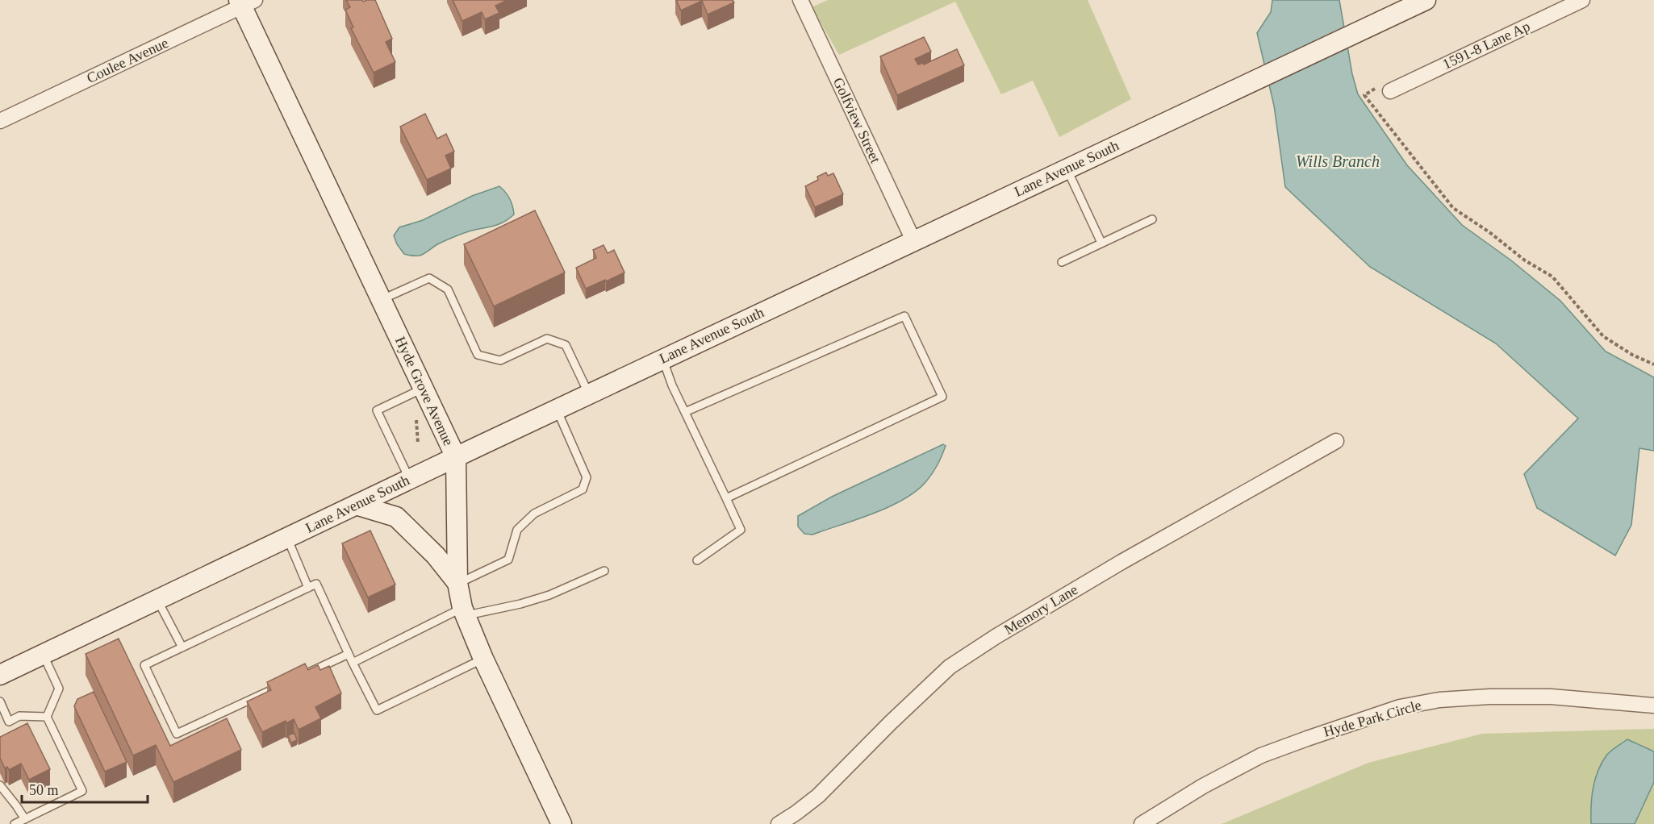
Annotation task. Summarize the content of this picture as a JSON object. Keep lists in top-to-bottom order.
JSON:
{
  "streets": {
    "main road": ["Lane Avenue South", "Hyde Grove Avenue"],
    "street": [
      "1591-8 Lane Ap",
      "Coulee Avenue",
      "Golfview Street",
      "Memory Lane",
      "Hyde Park Circle"
    ]
  },
  "crossings": [
    ["Coulee Avenue", "Hyde Grove Avenue"],
    ["Golfview Street", "Lane Avenue South"],
    ["Lane Avenue South", "Hyde Grove Avenue"]
  ],
  "water": ["Wills Branch"],
  "scale_bar": "50 m"
}
